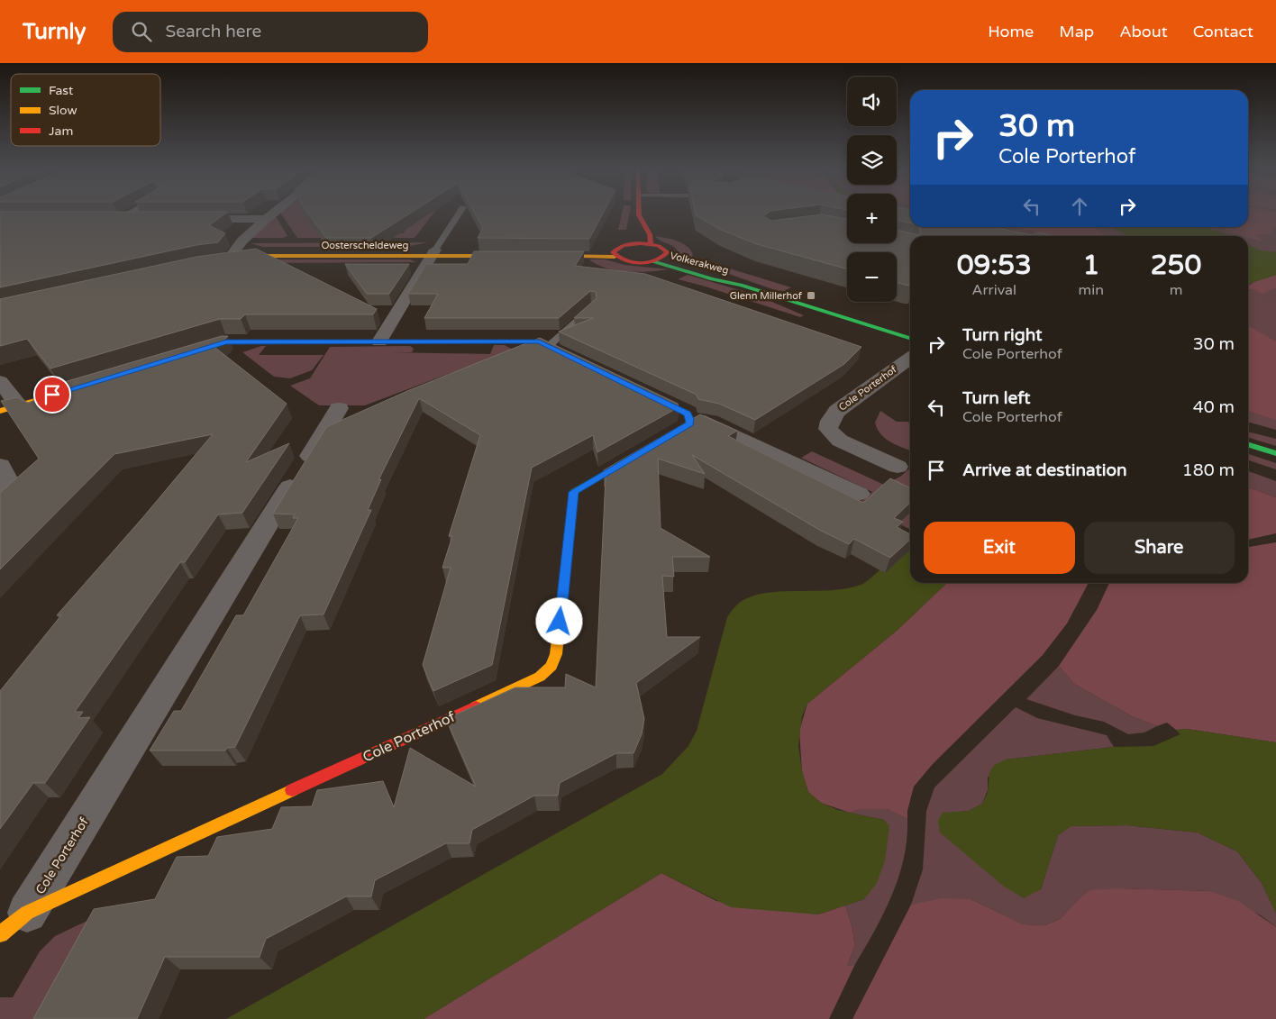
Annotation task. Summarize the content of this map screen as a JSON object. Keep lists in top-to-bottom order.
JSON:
{
  "streets": {
    "street": ["Oosterscheldeweg", "Volkerakweg", "Cole Porterhof"]
  },
  "places": {
    "transit": ["Glenn Millerhof"]
  },
  "legend": ["Fast", "Slow", "Jam"],
  "page": {
    "header": "Turnly",
    "search": "Search here",
    "nav": [
      "Home",
      "Map",
      "About",
      "Contact"
    ],
    "map_buttons": ["+", "−"],
    "turn": ["30 m", "Cole Porterhof"],
    "eta": [
      "09:53",
      "Arrival",
      "1",
      "min",
      "250",
      "m"
    ],
    "list": [
      {
        "name": "Turn right",
        "note": "Cole Porterhof",
        "value": "30 m"
      },
      {
        "name": "Turn left",
        "note": "Cole Porterhof",
        "value": "40 m"
      },
      {
        "name": "Arrive at destination",
        "value": "180 m"
      }
    ],
    "buttons": ["Exit", "Share"]
  }
}
